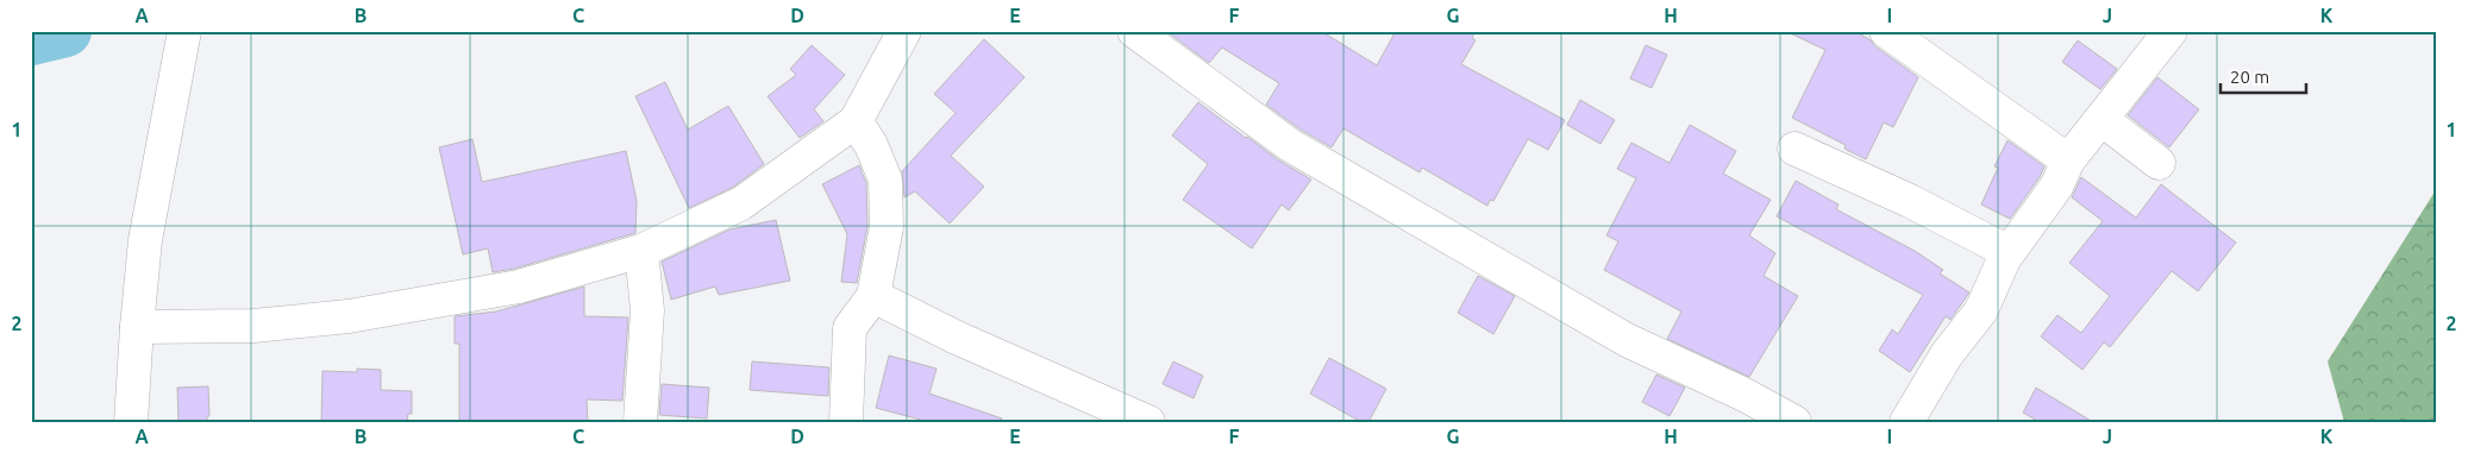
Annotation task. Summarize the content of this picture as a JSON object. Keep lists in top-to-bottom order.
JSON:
{
  "scale_bar": "20 m",
  "grid": {
    "columns": [
      "A",
      "B",
      "C",
      "D",
      "E",
      "F",
      "G",
      "H",
      "I",
      "J",
      "K"
    ],
    "rows": ["1", "2"]
  }
}
